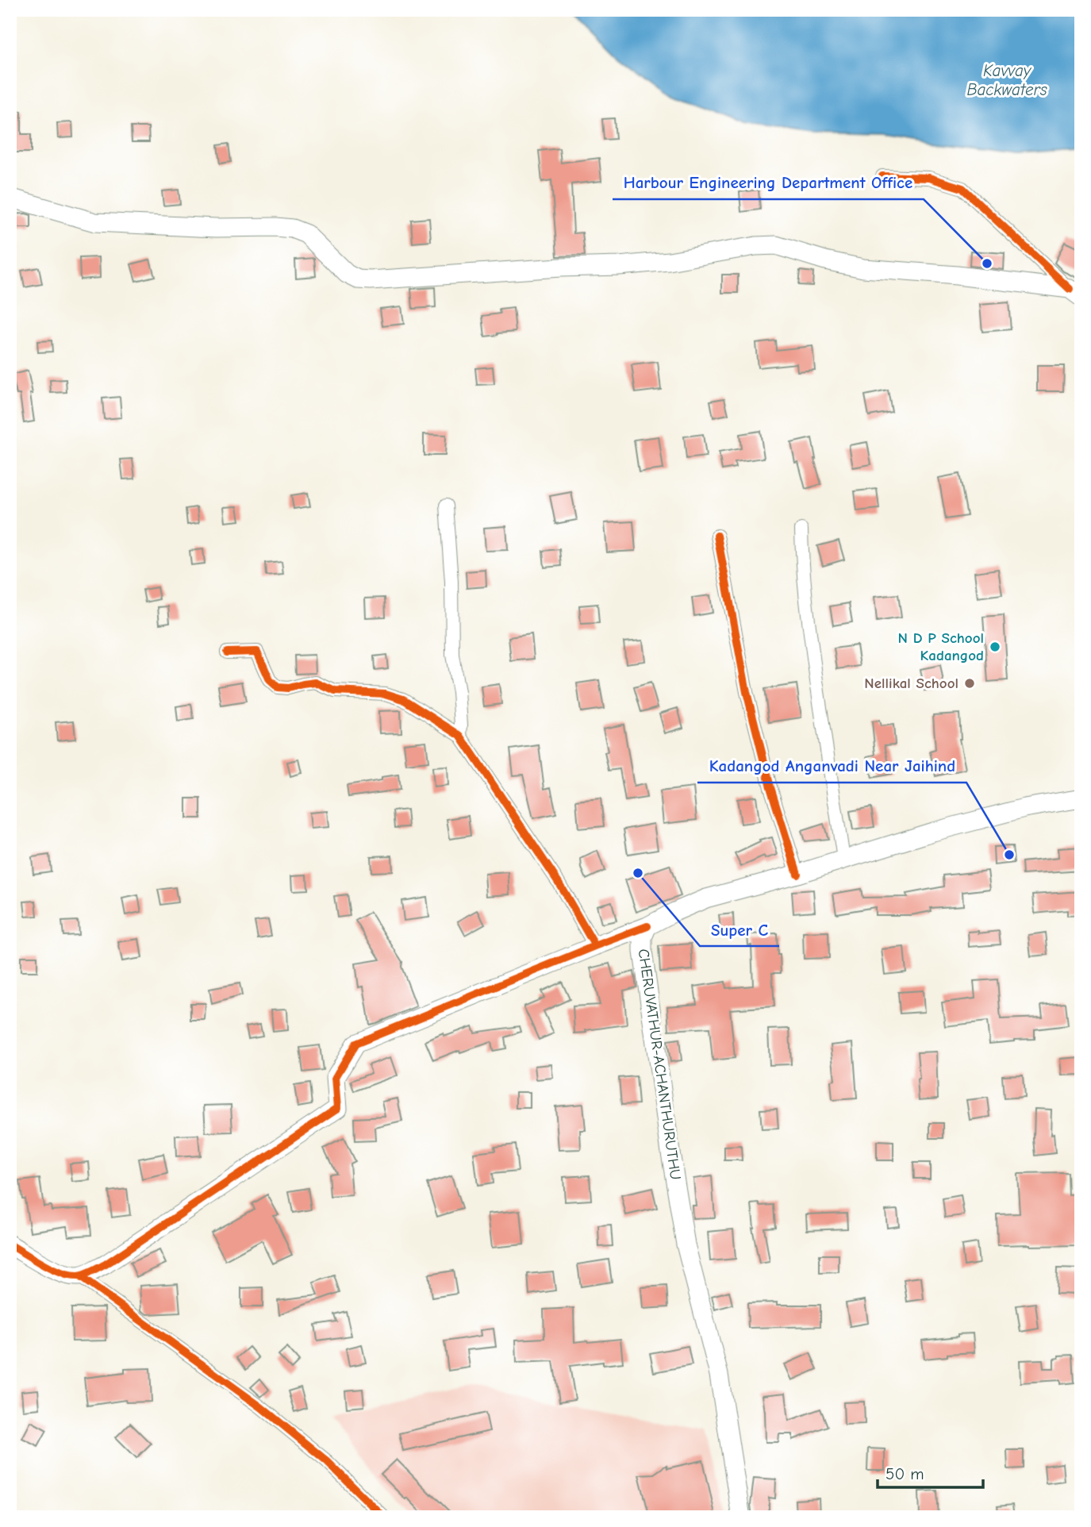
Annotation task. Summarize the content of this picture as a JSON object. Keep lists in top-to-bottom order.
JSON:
{
  "streets": {
    "main road": ["CHERUVATHUR-ACHANTHURUTHU"]
  },
  "water": ["Kavvay Backwaters"],
  "places": [
    "Harbour Engineering Department Office",
    "N D P School Kadangod",
    "Nellikal School",
    "Kadangod Anganvadi Near Jaihind",
    "Super C"
  ],
  "scale_bar": "50 m"
}
